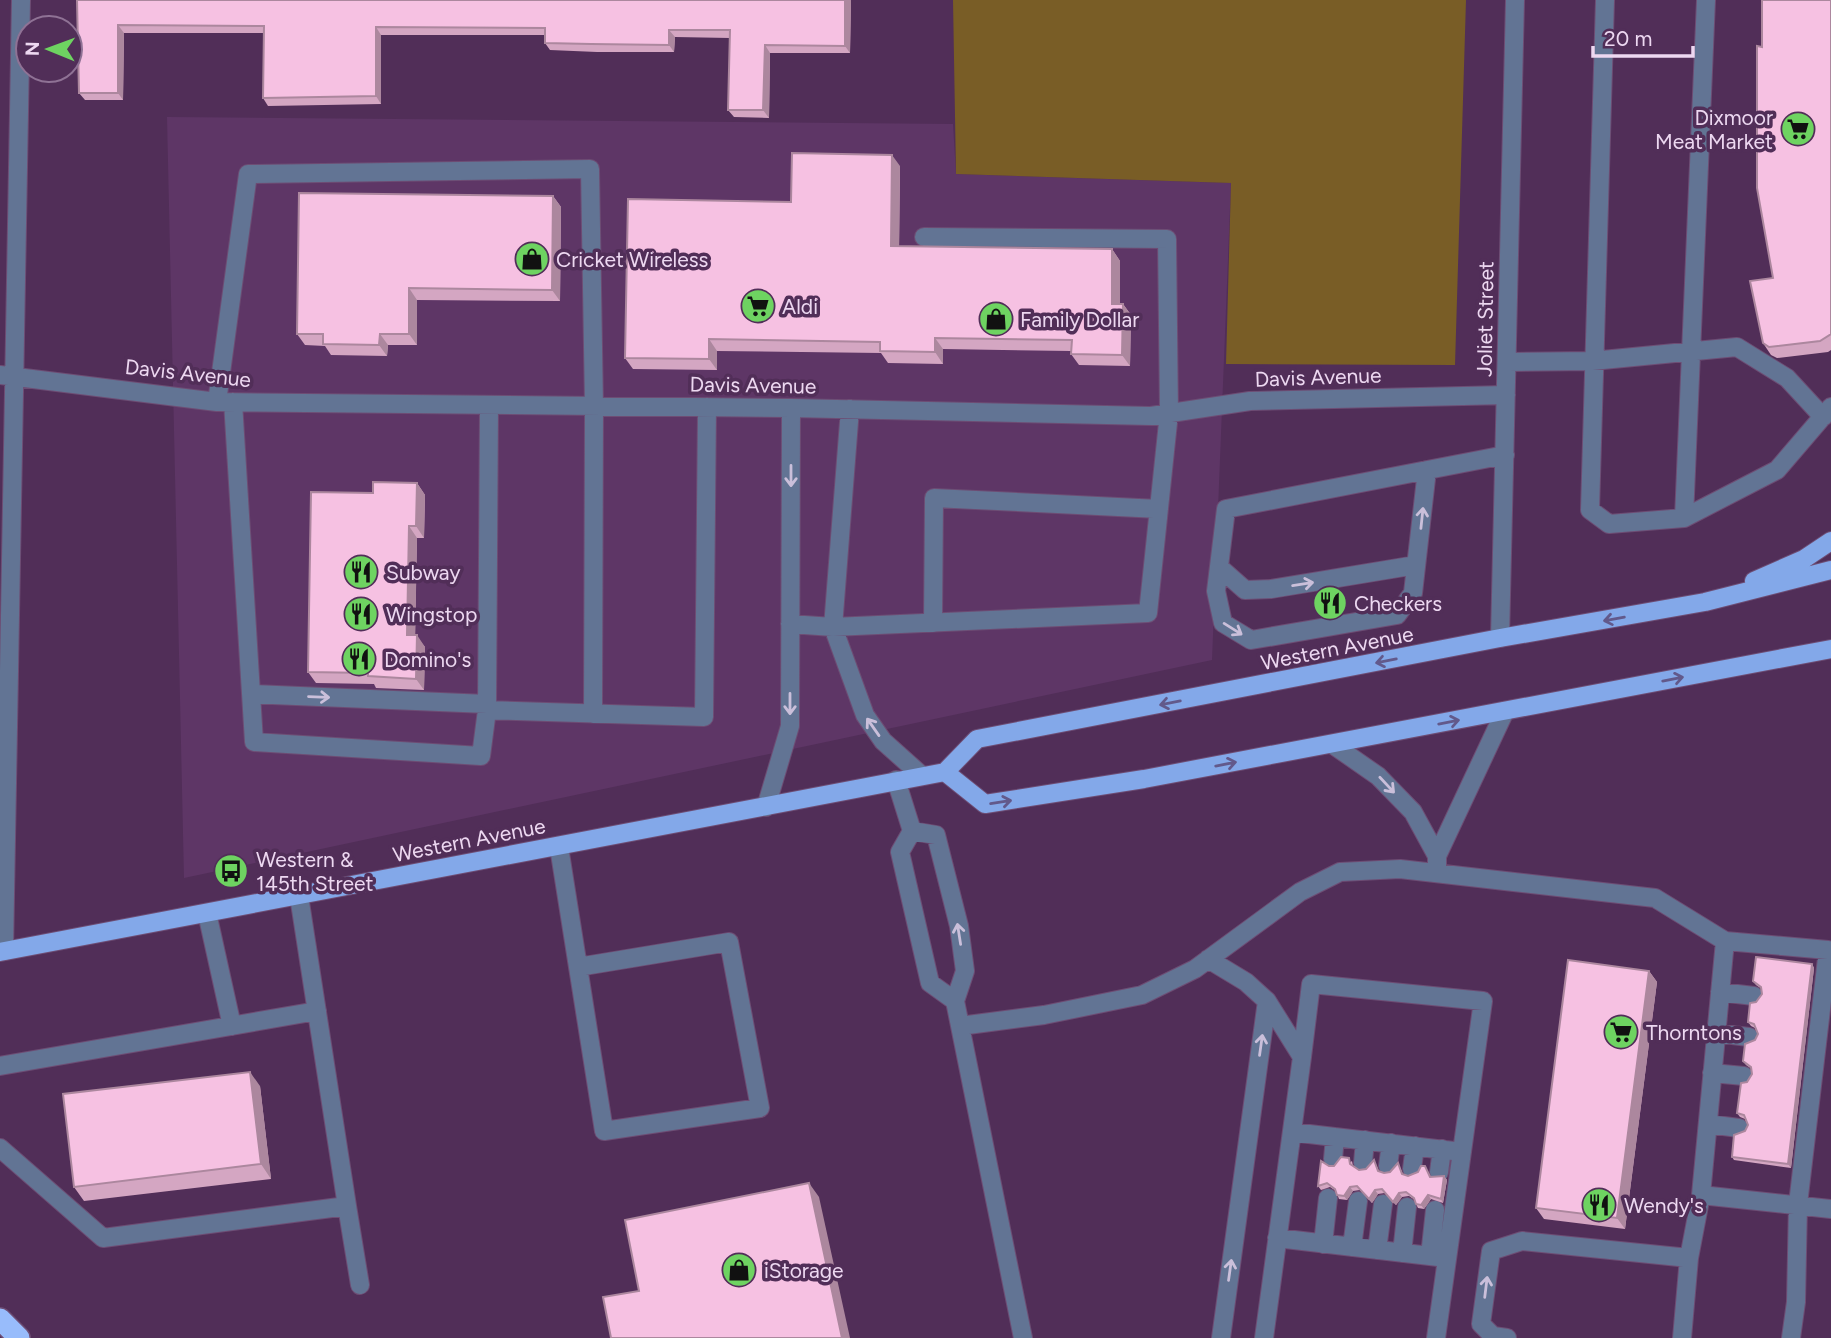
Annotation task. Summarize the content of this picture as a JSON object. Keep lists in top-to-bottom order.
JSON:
{
  "streets": {
    "main road": ["Western Avenue"],
    "street": ["Joliet Street", "Davis Avenue"]
  },
  "crossings": [
    ["Joliet Street", "Davis Avenue"],
    ["Joliet Street", "Western Avenue"]
  ],
  "places": {
    "supermarket": ["Dixmoor Meat Market", "Aldi", "Thorntons"],
    "shop": ["Cricket Wireless", "Family Dollar", "iStorage"],
    "restaurant": [
      "Subway",
      "Checkers",
      "Wingstop",
      "Domino's",
      "Wendy's"
    ],
    "bus stop": ["Western & 145th Street"]
  },
  "scale_bar": "20 m",
  "north": "left"
}
